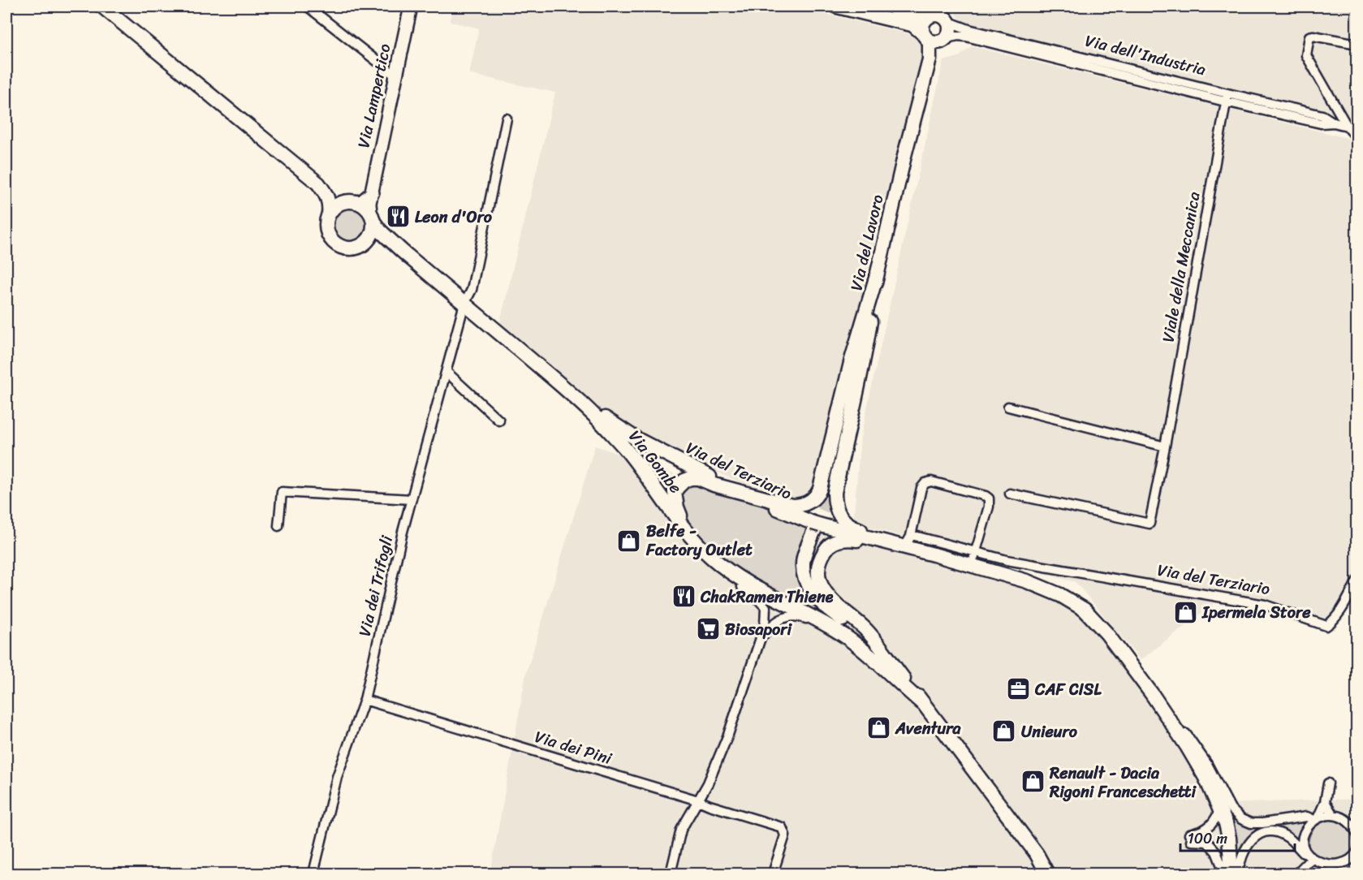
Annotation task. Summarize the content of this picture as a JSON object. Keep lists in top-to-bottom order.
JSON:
{
  "streets": {
    "main road": ["Via del Lavoro", "Via Gombe", "Via del Terziario"],
    "street": [
      "Via dell'Industria",
      "Via Lampertico",
      "Viale della Meccanica",
      "Via dei Trifogli",
      "Via dei Pini"
    ]
  },
  "crossings": [
    ["Via dell'Industria", "Via del Lavoro"],
    ["Via dell'Industria", "Viale della Meccanica"],
    ["Via Lampertico", "Via Gombe"],
    ["Via Gombe", "Via del Terziario"],
    ["Via Gombe", "Via dei Trifogli"],
    ["Via dei Trifogli", "Via dei Pini"]
  ],
  "places": {
    "restaurant": ["Leon d'Oro", "ChakRamen Thiene"],
    "shop": [
      "Belfe - Factory Outlet",
      "Ipermela Store",
      "Aventura",
      "Unieuro",
      "Renault - Dacia Rigoni Franceschetti"
    ],
    "supermarket": ["Biosapori"],
    "office": ["CAF CISL"]
  },
  "scale_bar": "100 m"
}
